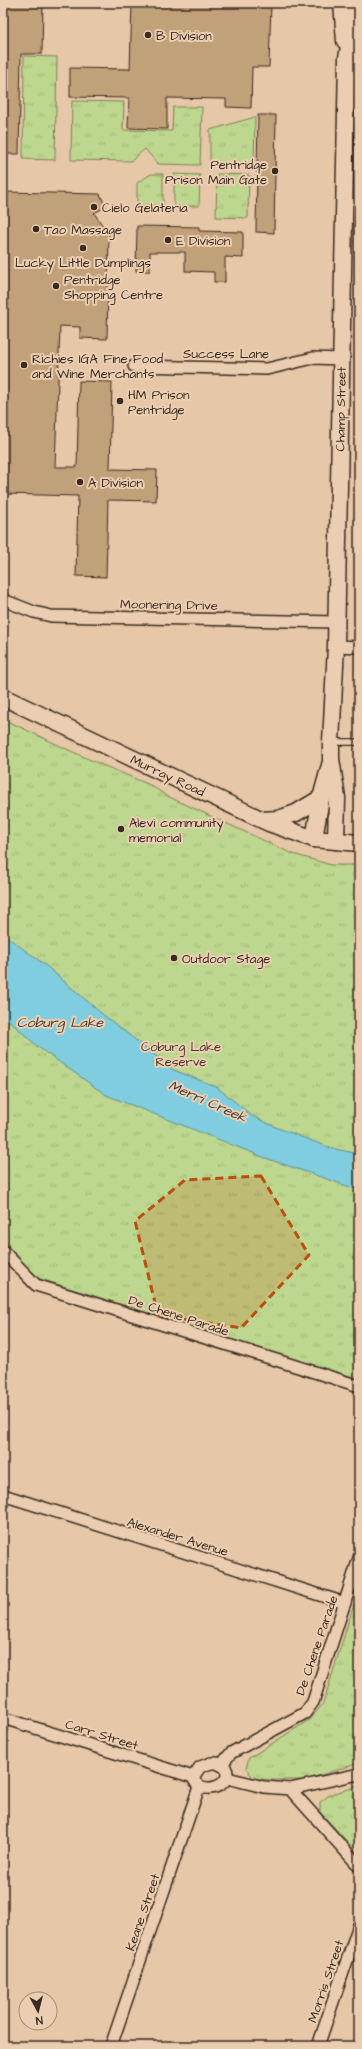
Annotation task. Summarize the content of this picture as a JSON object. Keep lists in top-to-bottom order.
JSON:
{
  "streets": {
    "street": [
      "Success Lane",
      "Champ Street",
      "Moonering Drive",
      "Murray Road",
      "De Chene Parade",
      "Alexander Avenue",
      "Carr Street",
      "Keane Street",
      "Morris Street"
    ]
  },
  "crossings": [
    ["Success Lane", "Champ Street"],
    ["Champ Street", "Moonering Drive"],
    ["Champ Street", "Murray Road"],
    ["De Chene Parade", "Alexander Avenue"],
    ["De Chene Parade", "Carr Street"],
    ["De Chene Parade", "Keane Street"],
    ["Carr Street", "Keane Street"]
  ],
  "water": ["Coburg Lake", "Merri Creek"],
  "parks": ["Coburg Lake Reserve"],
  "places": [
    "B Division",
    "Pentridge Prison Main Gate",
    "Cielo Gelateria",
    "Tao Massage",
    "E Division",
    "Lucky Little Dumplings",
    "Pentridge Shopping Centre",
    "Richies IGA Fine Food and Wine Merchants",
    "HM Prison Pentridge",
    "A Division",
    "Alevi community memorial",
    "Outdoor Stage"
  ],
  "north": "bottom"
}
